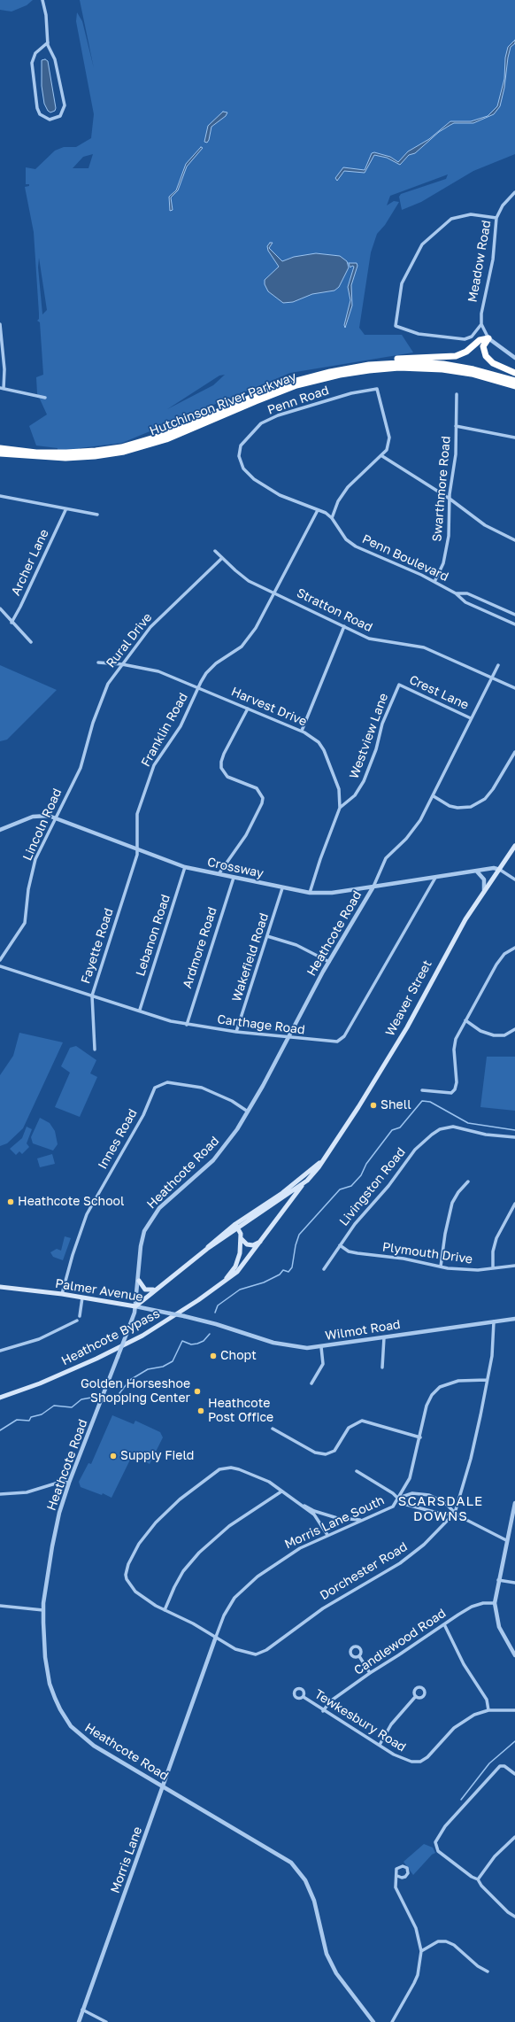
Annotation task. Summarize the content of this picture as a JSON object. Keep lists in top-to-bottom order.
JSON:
{
  "streets": {
    "highway": ["Hutchinson River Parkway"],
    "main road": ["Weaver Street", "Palmer Avenue", "Heathcote Bypass"],
    "street": [
      "Meadow Road",
      "Penn Road",
      "Swarthmore Road",
      "Penn Boulevard",
      "Archer Lane",
      "Stratton Road",
      "Rural Drive",
      "Crest Lane",
      "Harvest Drive",
      "Franklin Road",
      "Westview Lane",
      "Lincoln Road",
      "Crossway",
      "Heathcote Road",
      "Lebanon Road",
      "Fayette Road",
      "Ardmore Road",
      "Wakefield Road",
      "Carthage Road",
      "Innes Road",
      "Livingston Road",
      "Plymouth Drive",
      "Wilmot Road",
      "Morris Lane South",
      "Dorchester Road",
      "Candlewood Road",
      "Tewkesbury Road",
      "Morris Lane"
    ]
  },
  "crossings": [
    ["Penn Road", "Penn Boulevard"],
    ["Penn Road", "Franklin Road"],
    ["Swarthmore Road", "Penn Boulevard"],
    ["Penn Boulevard", "Franklin Road"],
    ["Stratton Road", "Rural Drive"],
    ["Stratton Road", "Franklin Road"],
    ["Stratton Road", "Heathcote Road"],
    ["Rural Drive", "Harvest Drive"],
    ["Rural Drive", "Lincoln Road"],
    ["Crest Lane", "Westview Lane"],
    ["Crest Lane", "Heathcote Road"],
    ["Harvest Drive", "Franklin Road"],
    ["Harvest Drive", "Westview Lane"],
    ["Harvest Drive", "Crossway"],
    ["Franklin Road", "Crossway"],
    ["Franklin Road", "Fayette Road"],
    ["Lincoln Road", "Crossway"],
    ["Crossway", "Heathcote Road"],
    ["Crossway", "Lebanon Road"],
    ["Crossway", "Fayette Road"],
    ["Crossway", "Ardmore Road"],
    ["Crossway", "Wakefield Road"],
    ["Crossway", "Weaver Street"],
    ["Crossway", "Carthage Road"],
    ["Heathcote Road", "Weaver Street"],
    ["Heathcote Road", "Carthage Road"],
    ["Heathcote Road", "Innes Road"],
    ["Heathcote Road", "Palmer Avenue"],
    ["Heathcote Road", "Morris Lane"],
    ["Lebanon Road", "Carthage Road"],
    ["Fayette Road", "Carthage Road"],
    ["Ardmore Road", "Carthage Road"],
    ["Wakefield Road", "Carthage Road"],
    ["Weaver Street", "Palmer Avenue"],
    ["Weaver Street", "Heathcote Bypass"],
    ["Innes Road", "Palmer Avenue"],
    ["Livingston Road", "Plymouth Drive"],
    ["Palmer Avenue", "Wilmot Road"],
    ["Wilmot Road", "Dorchester Road"],
    ["Morris Lane South", "Dorchester Road"],
    ["Morris Lane South", "Morris Lane"],
    ["Candlewood Road", "Tewkesbury Road"]
  ],
  "districts": ["SCARSDALE DOWNS"],
  "places": [
    "Shell",
    "Heathcote School",
    "Chopt",
    "Golden Horseshoe Shopping Center",
    "Heathcote Post Office",
    "Supply Field"
  ]
}
